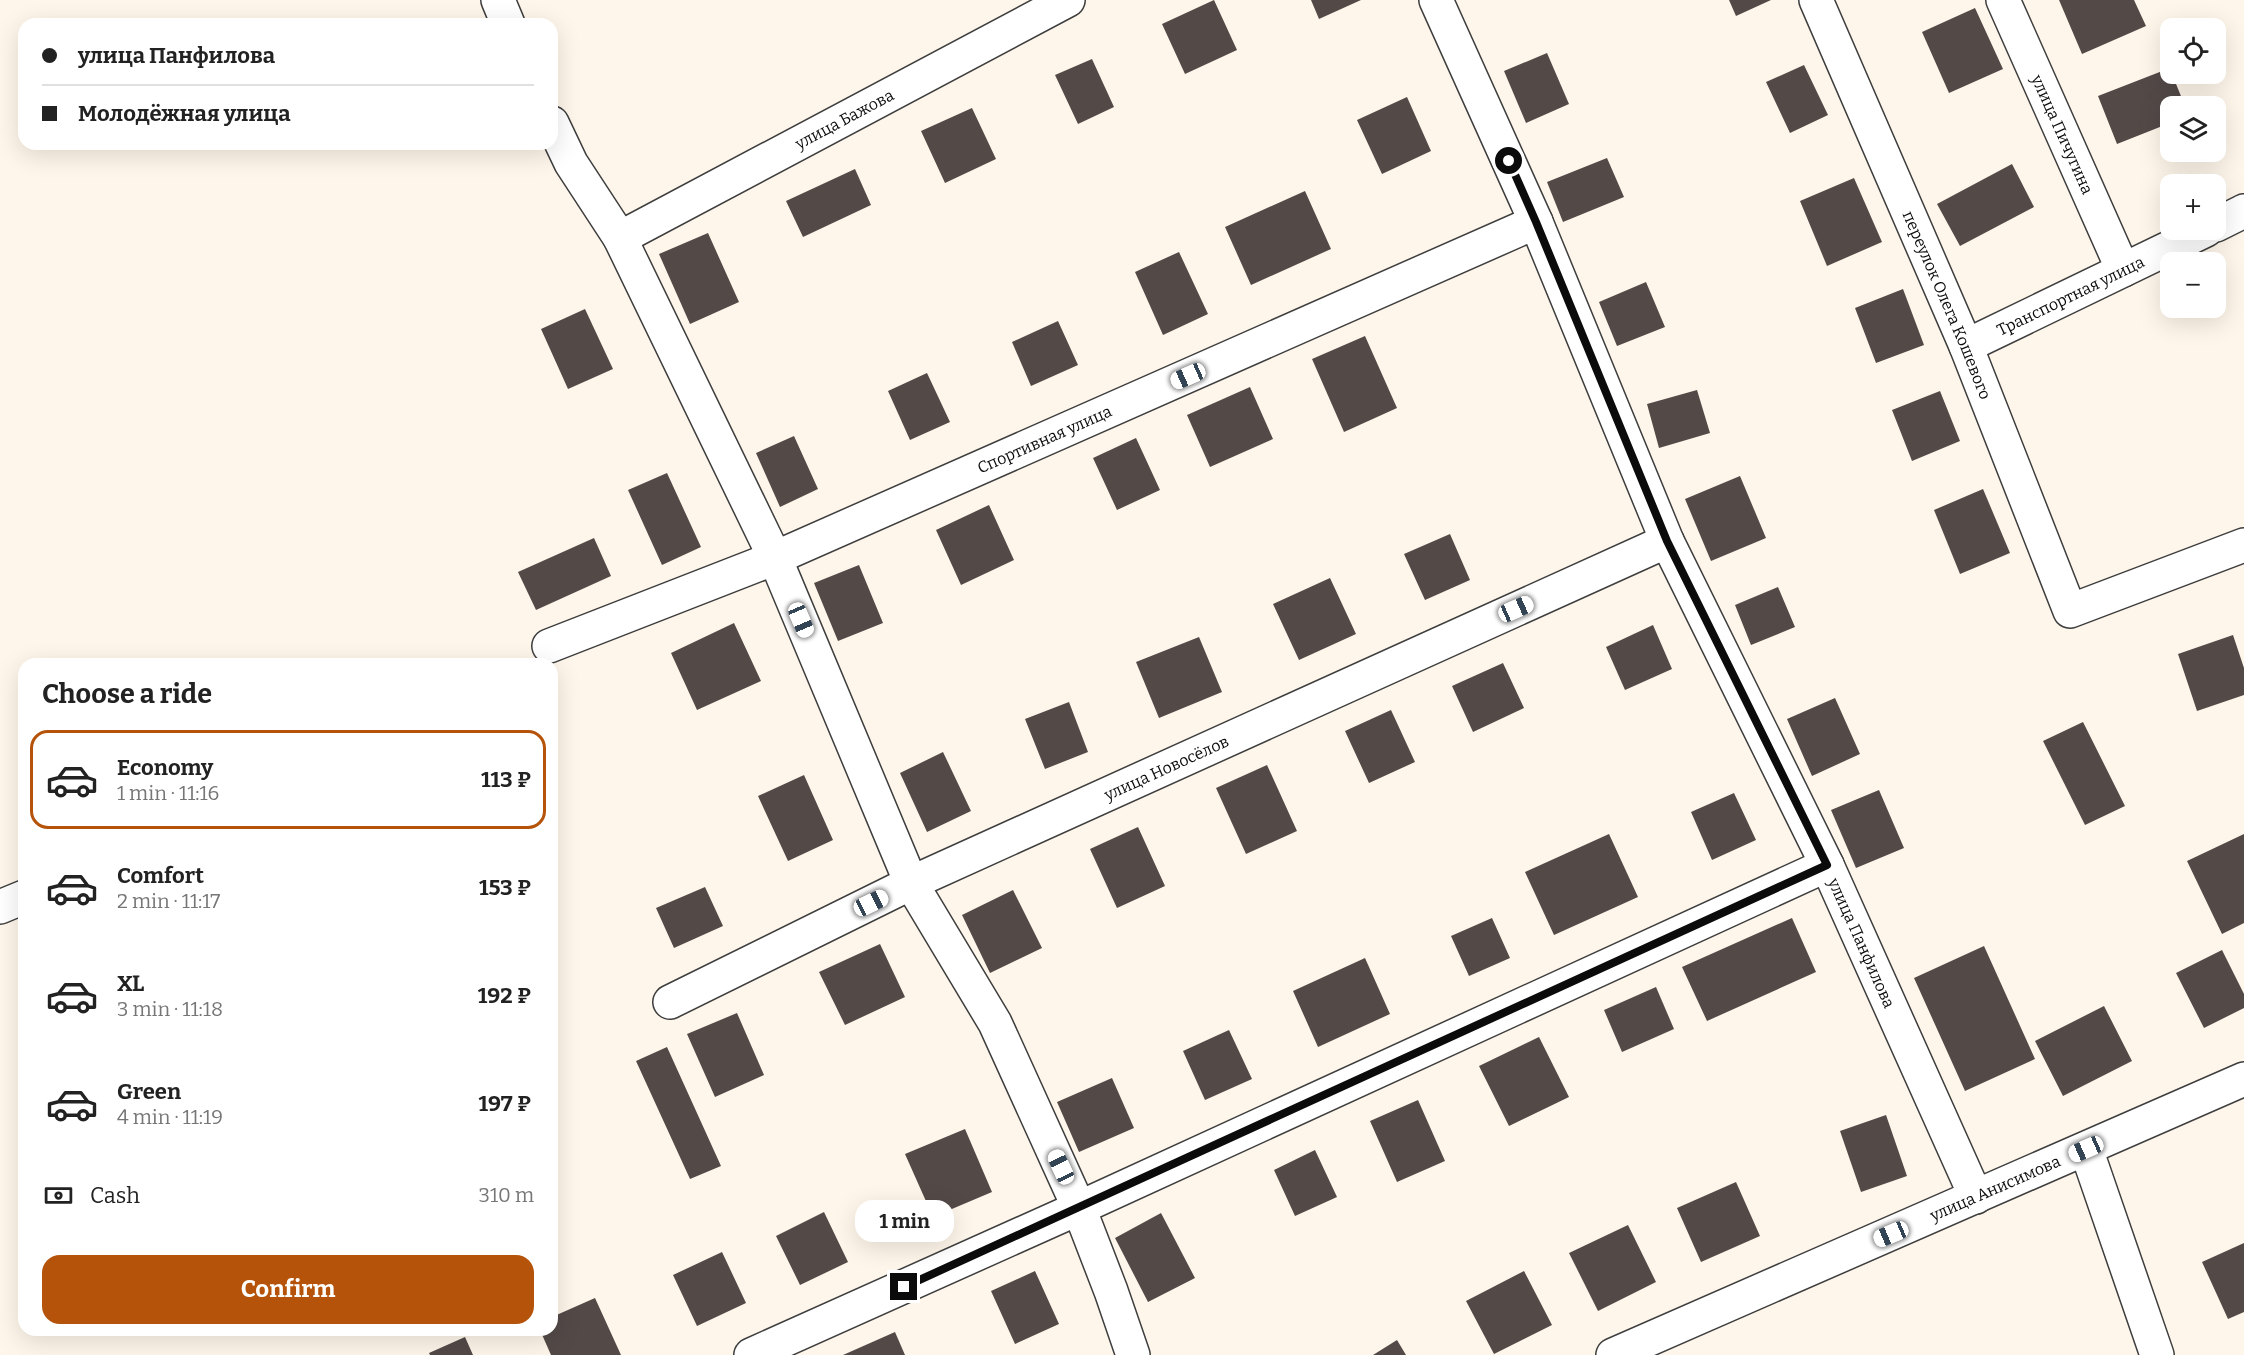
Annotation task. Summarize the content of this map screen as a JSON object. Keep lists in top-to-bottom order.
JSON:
{
  "streets": {
    "street": [
      "улица Бажова",
      "улица Пичугина",
      "Транспортная улица",
      "переулок Олега Кошевого",
      "Спортивная улица",
      "улица Новосёлов",
      "улица Панфилова",
      "улица Анисимова"
    ]
  },
  "crossings": [
    ["улица Пичугина", "Транспортная улица"],
    ["Транспортная улица", "переулок Олега Кошевого"],
    ["Спортивная улица", "улица Панфилова"],
    ["улица Новосёлов", "улица Панфилова"],
    ["улица Панфилова", "улица Анисимова"]
  ],
  "page": {
    "map_buttons": ["+", "−"],
    "banner": ["улица Панфилова", "Молодёжная улица"],
    "heading": "Choose a ride",
    "list": [
      {
        "name": "Economy",
        "note": "1 min · 11:16",
        "value": "113 ₽"
      },
      {
        "name": "Comfort",
        "note": "2 min · 11:17",
        "value": "153 ₽"
      },
      {
        "name": "XL",
        "note": "3 min · 11:18",
        "value": "192 ₽"
      },
      {
        "name": "Green",
        "note": "4 min · 11:19",
        "value": "197 ₽"
      }
    ],
    "pay": ["Cash", "310 m"],
    "bubble": "1 min",
    "buttons": "Confirm"
  }
}
